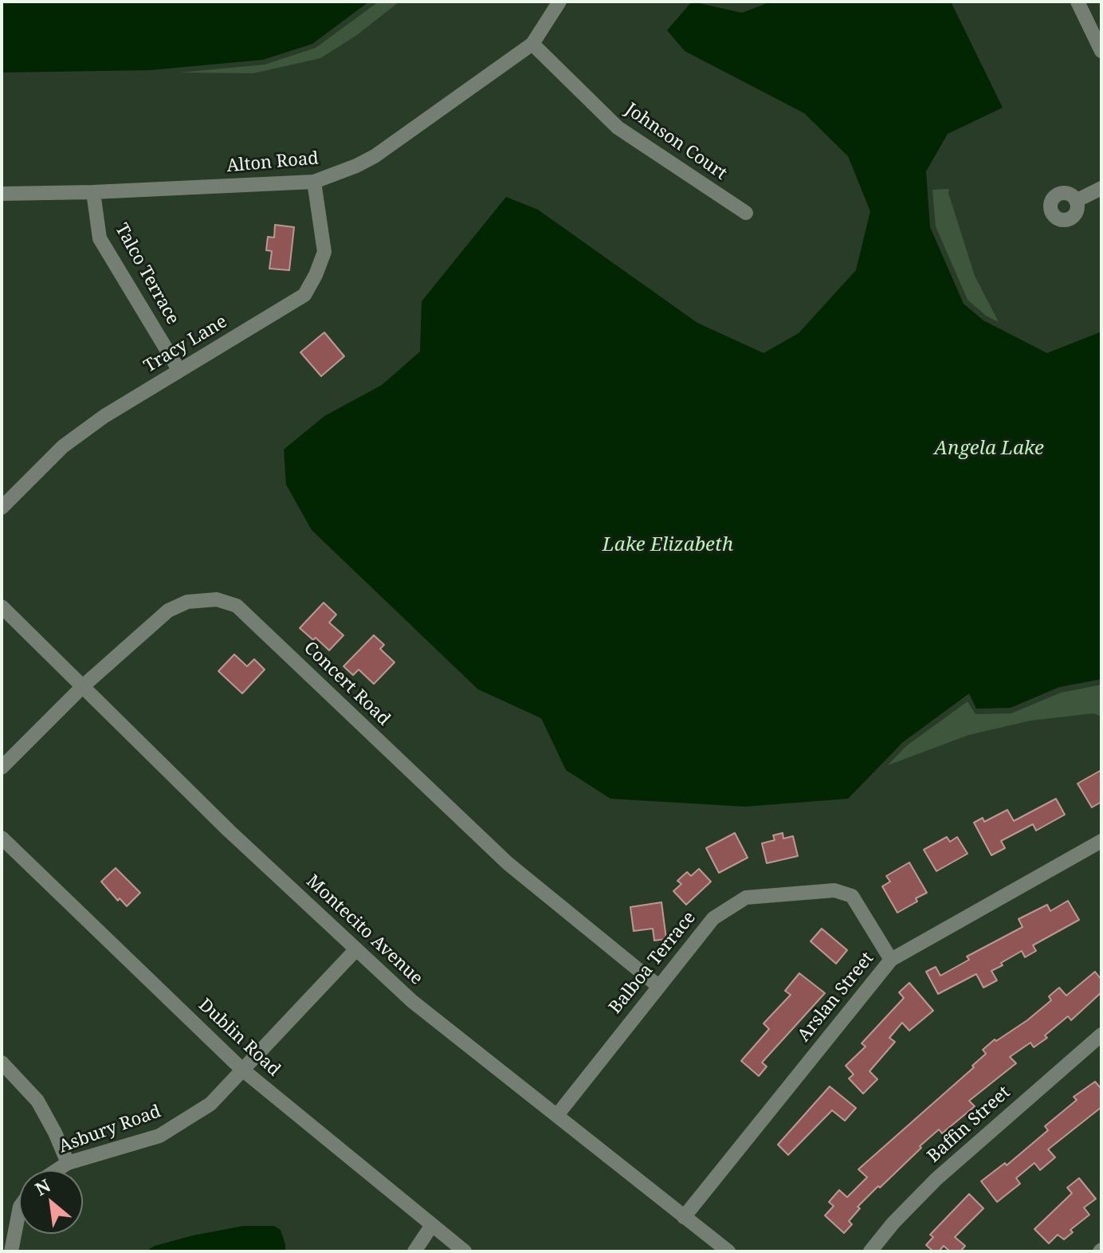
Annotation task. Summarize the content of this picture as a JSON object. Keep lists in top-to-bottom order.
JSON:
{
  "streets": {
    "street": [
      "Johnson Court",
      "Alton Road",
      "Talco Terrace",
      "Tracy Lane",
      "Concert Road",
      "Montecito Avenue",
      "Balboa Terrace",
      "Arslan Street",
      "Dublin Road",
      "Baffin Street",
      "Asbury Road"
    ]
  },
  "crossings": [
    ["Johnson Court", "Alton Road"],
    ["Alton Road", "Talco Terrace"],
    ["Alton Road", "Tracy Lane"],
    ["Talco Terrace", "Tracy Lane"],
    ["Concert Road", "Montecito Avenue"],
    ["Concert Road", "Balboa Terrace"],
    ["Montecito Avenue", "Balboa Terrace"],
    ["Montecito Avenue", "Arslan Street"],
    ["Montecito Avenue", "Asbury Road"],
    ["Balboa Terrace", "Arslan Street"],
    ["Dublin Road", "Asbury Road"]
  ],
  "water": ["Angela Lake", "Lake Elizabeth"],
  "north": "top left"
}
